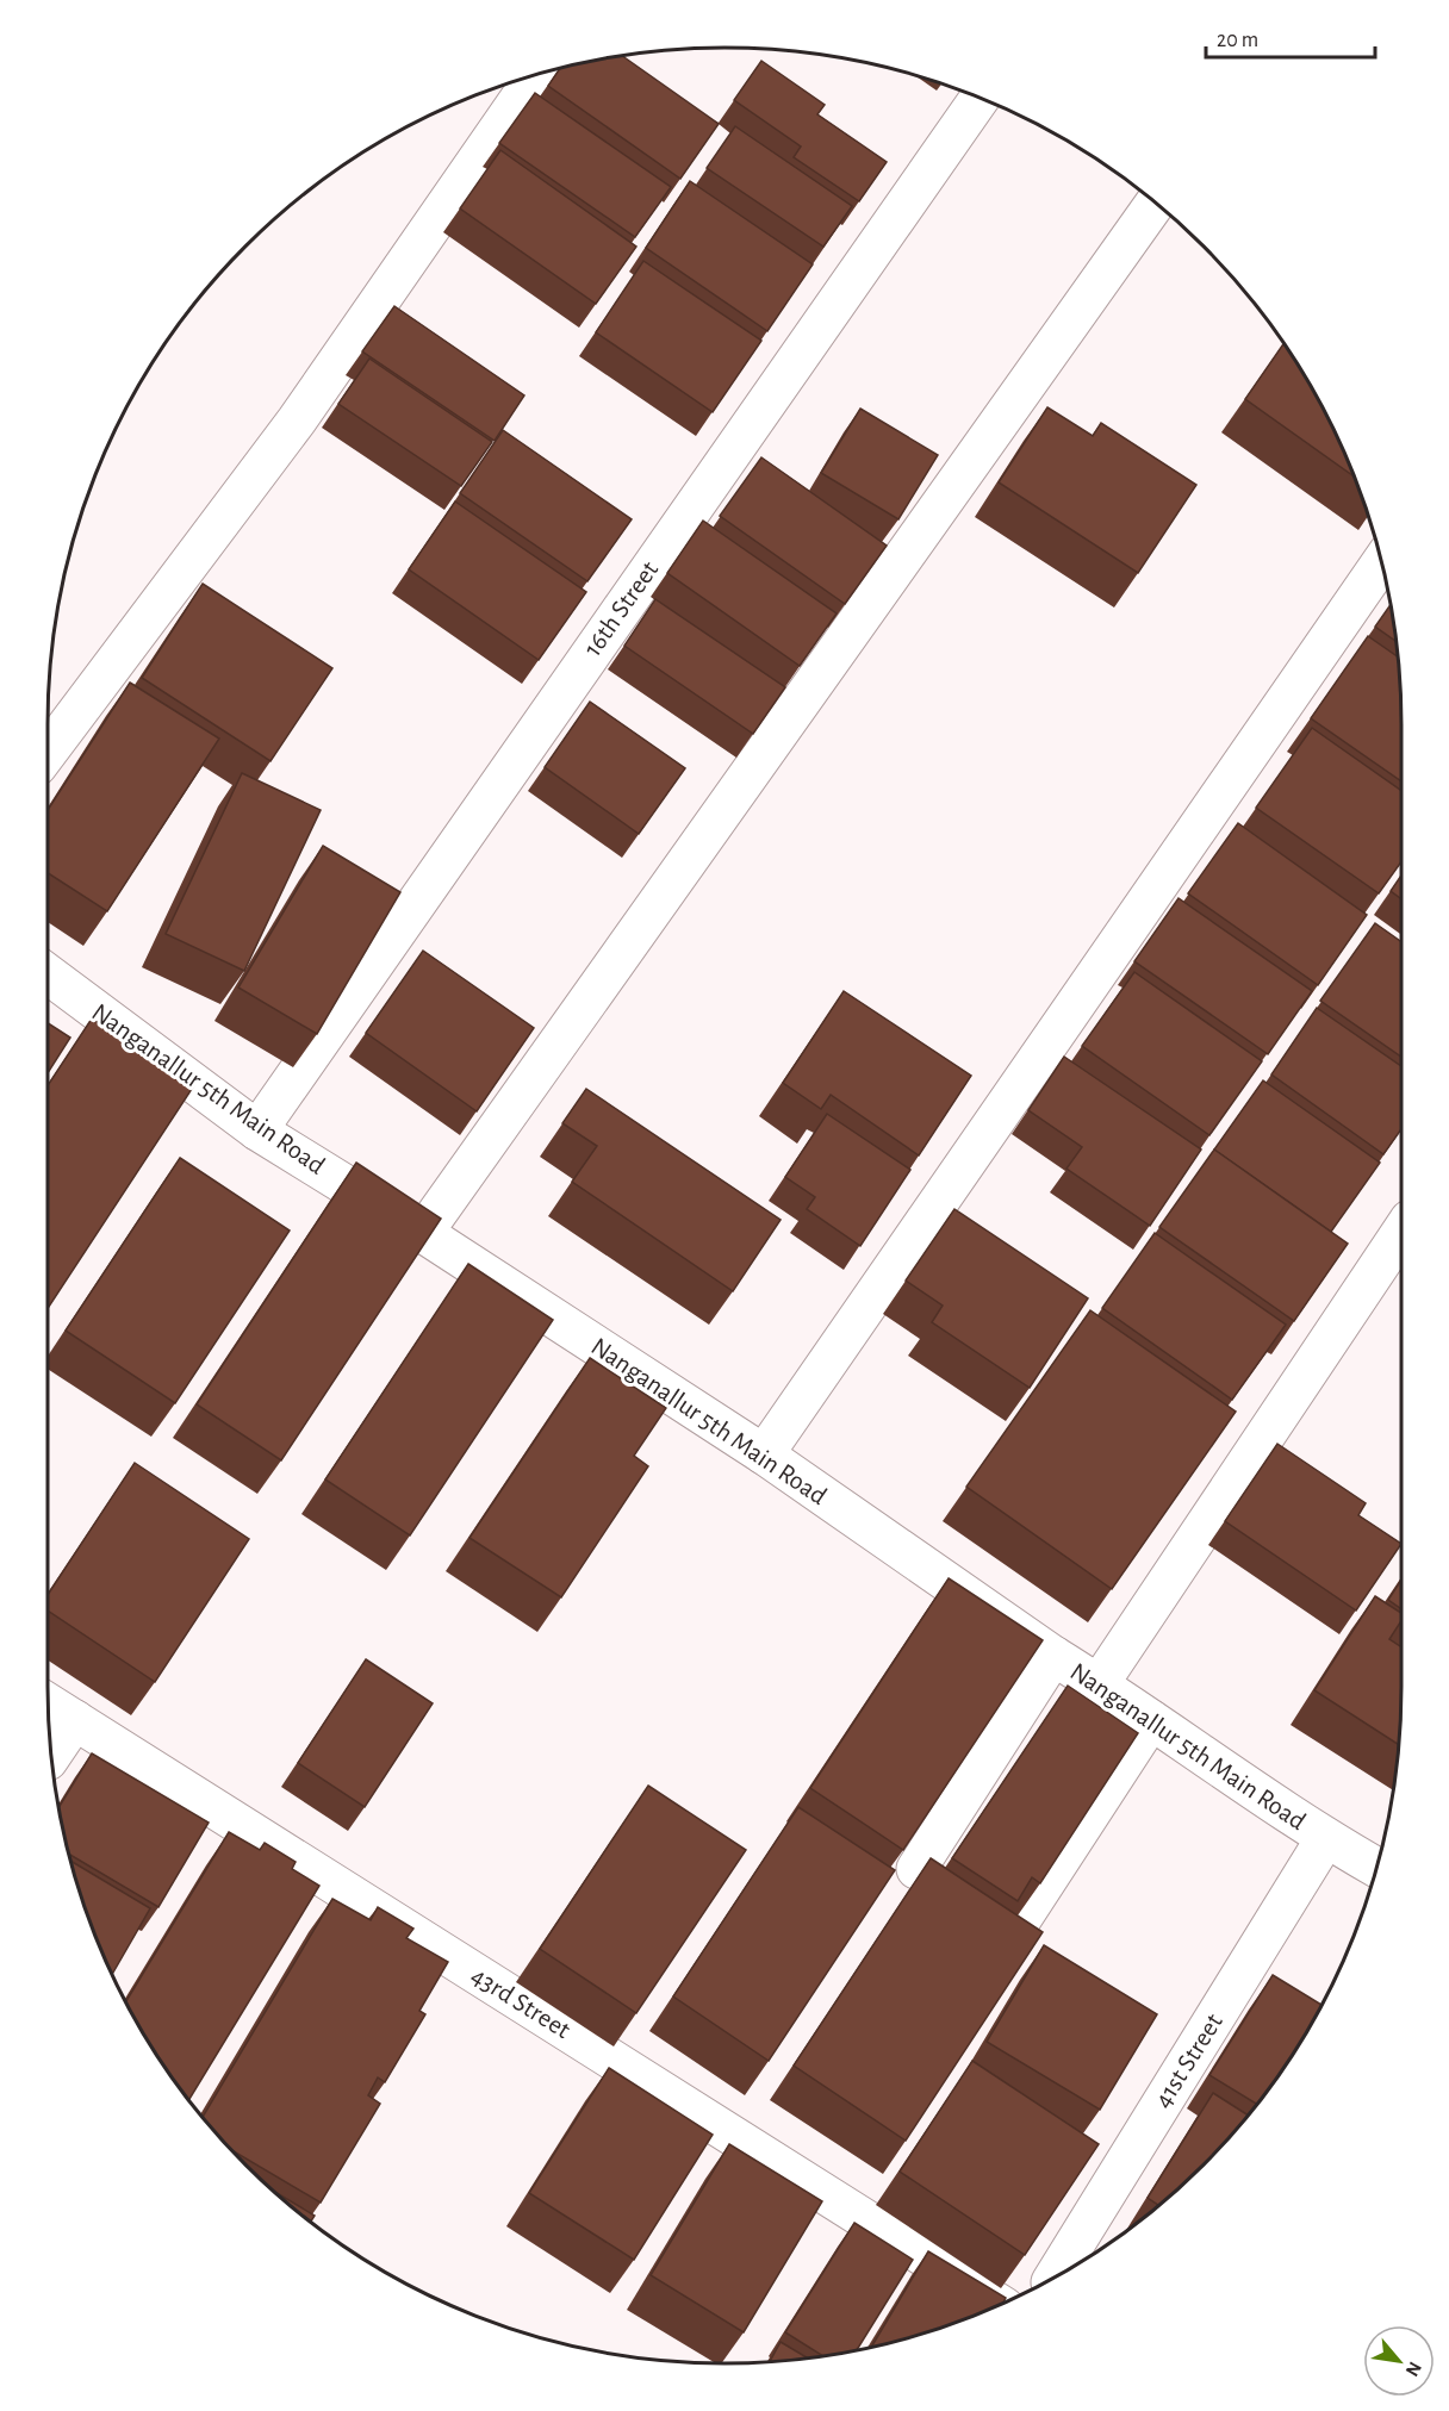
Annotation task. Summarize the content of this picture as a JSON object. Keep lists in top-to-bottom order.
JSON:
{
  "streets": {
    "street": [
      "16th Street",
      "Nanganallur 5th Main Road",
      "43rd Street",
      "41st Street"
    ]
  },
  "crossings": [
    ["16th Street", "Nanganallur 5th Main Road"],
    ["Nanganallur 5th Main Road", "41st Street"]
  ],
  "scale_bar": "20 m",
  "north": "bottom right"
}
